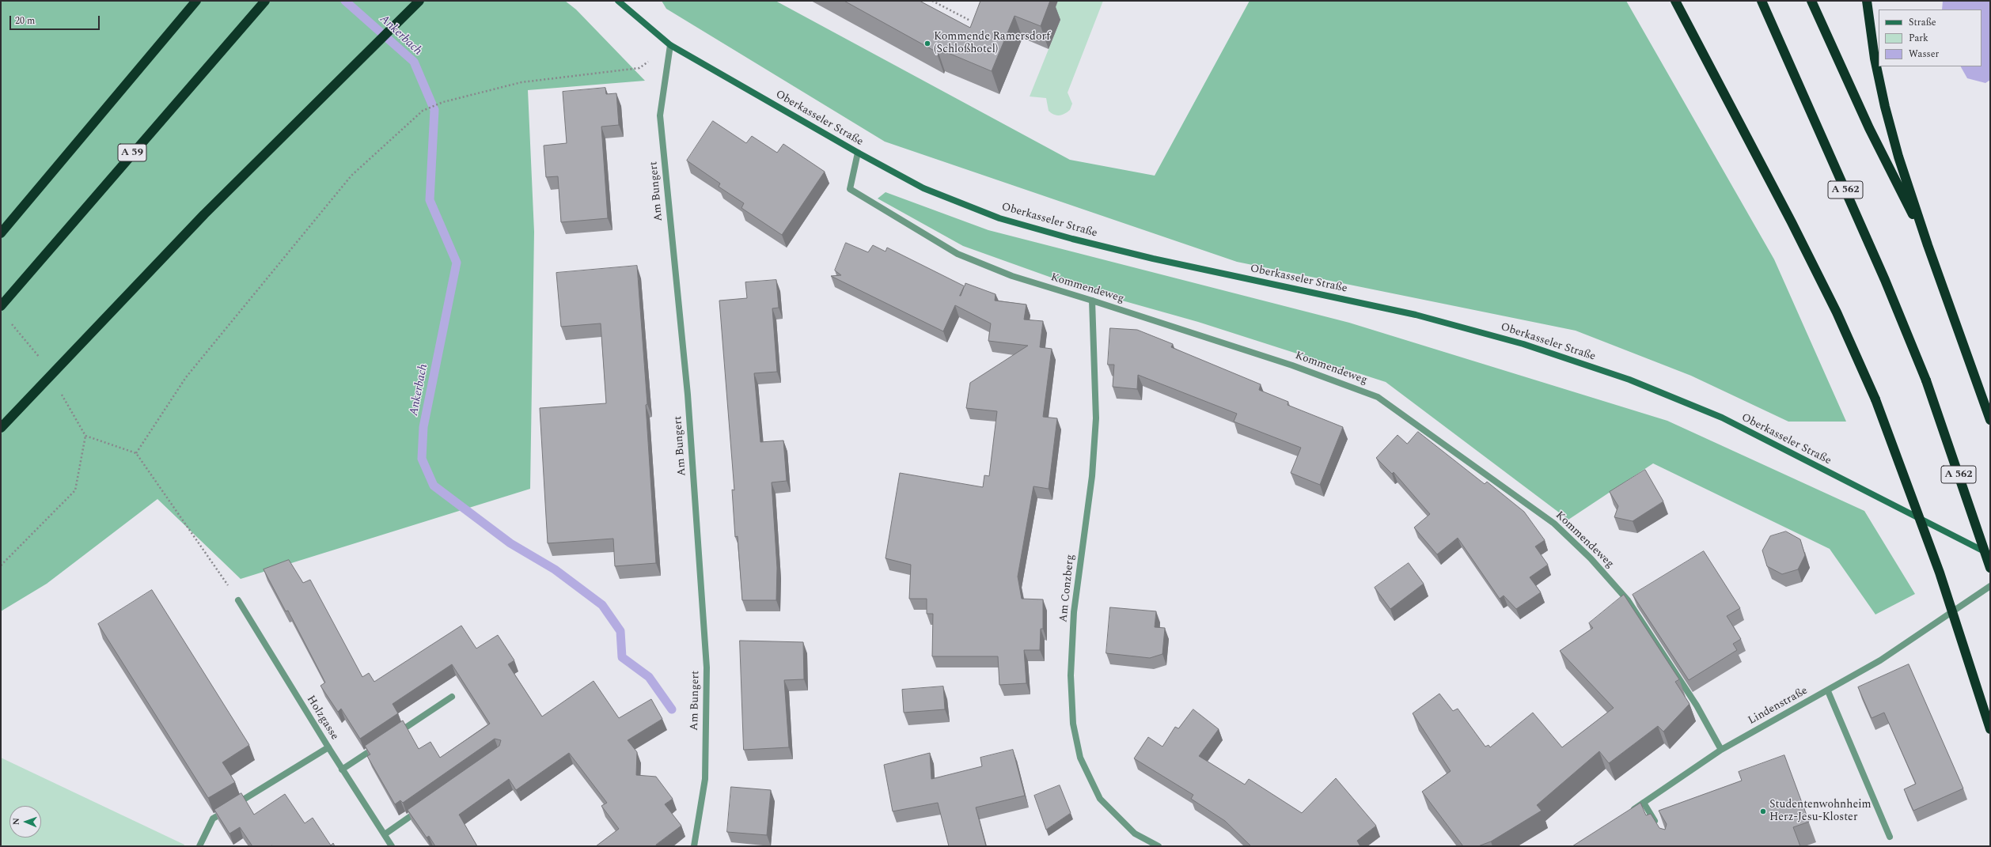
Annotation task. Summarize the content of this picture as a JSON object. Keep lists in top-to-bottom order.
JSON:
{
  "streets": {
    "highway": ["A 59", "A 562"],
    "street": [
      "Oberkasseler Straße",
      "Am Bungert",
      "Kommendeweg",
      "Am Conzberg",
      "Lindenstraße",
      "Holzgasse"
    ]
  },
  "crossings": [
    ["Oberkasseler Straße", "Am Bungert"],
    ["Oberkasseler Straße", "Kommendeweg"],
    ["Kommendeweg", "Am Conzberg"],
    ["Kommendeweg", "Lindenstraße"]
  ],
  "water": ["Ankerbach"],
  "places": ["Kommende Ramersdorf (Schloßhotel)", "Studentenwohnheim Herz-Jesu-Kloster"],
  "legend": ["Straße", "Park", "Wasser"],
  "scale_bar": "20 m",
  "north": "left"
}
